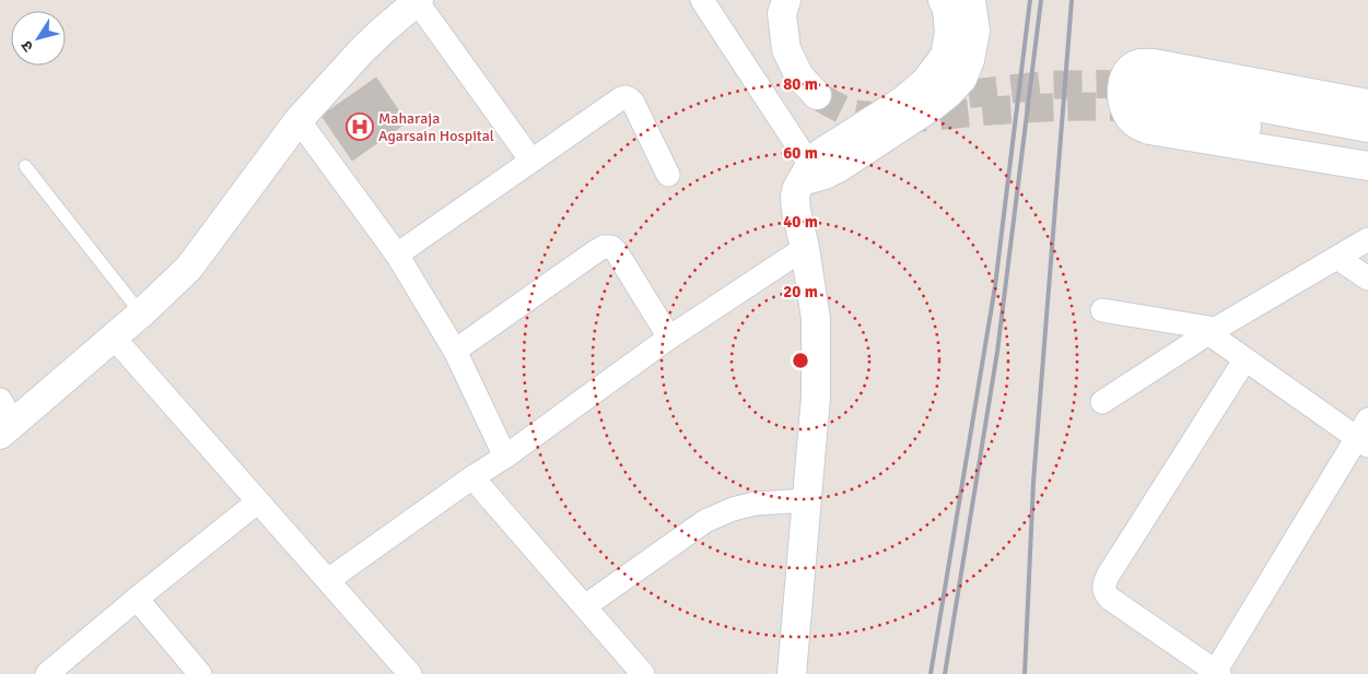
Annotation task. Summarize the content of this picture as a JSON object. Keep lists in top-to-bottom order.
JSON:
{
  "places": {
    "hospital": ["Maharaja Agarsain Hospital"]
  },
  "north": "bottom left",
  "rings": [
    "80 m",
    "60 m",
    "40 m",
    "20 m"
  ]
}
